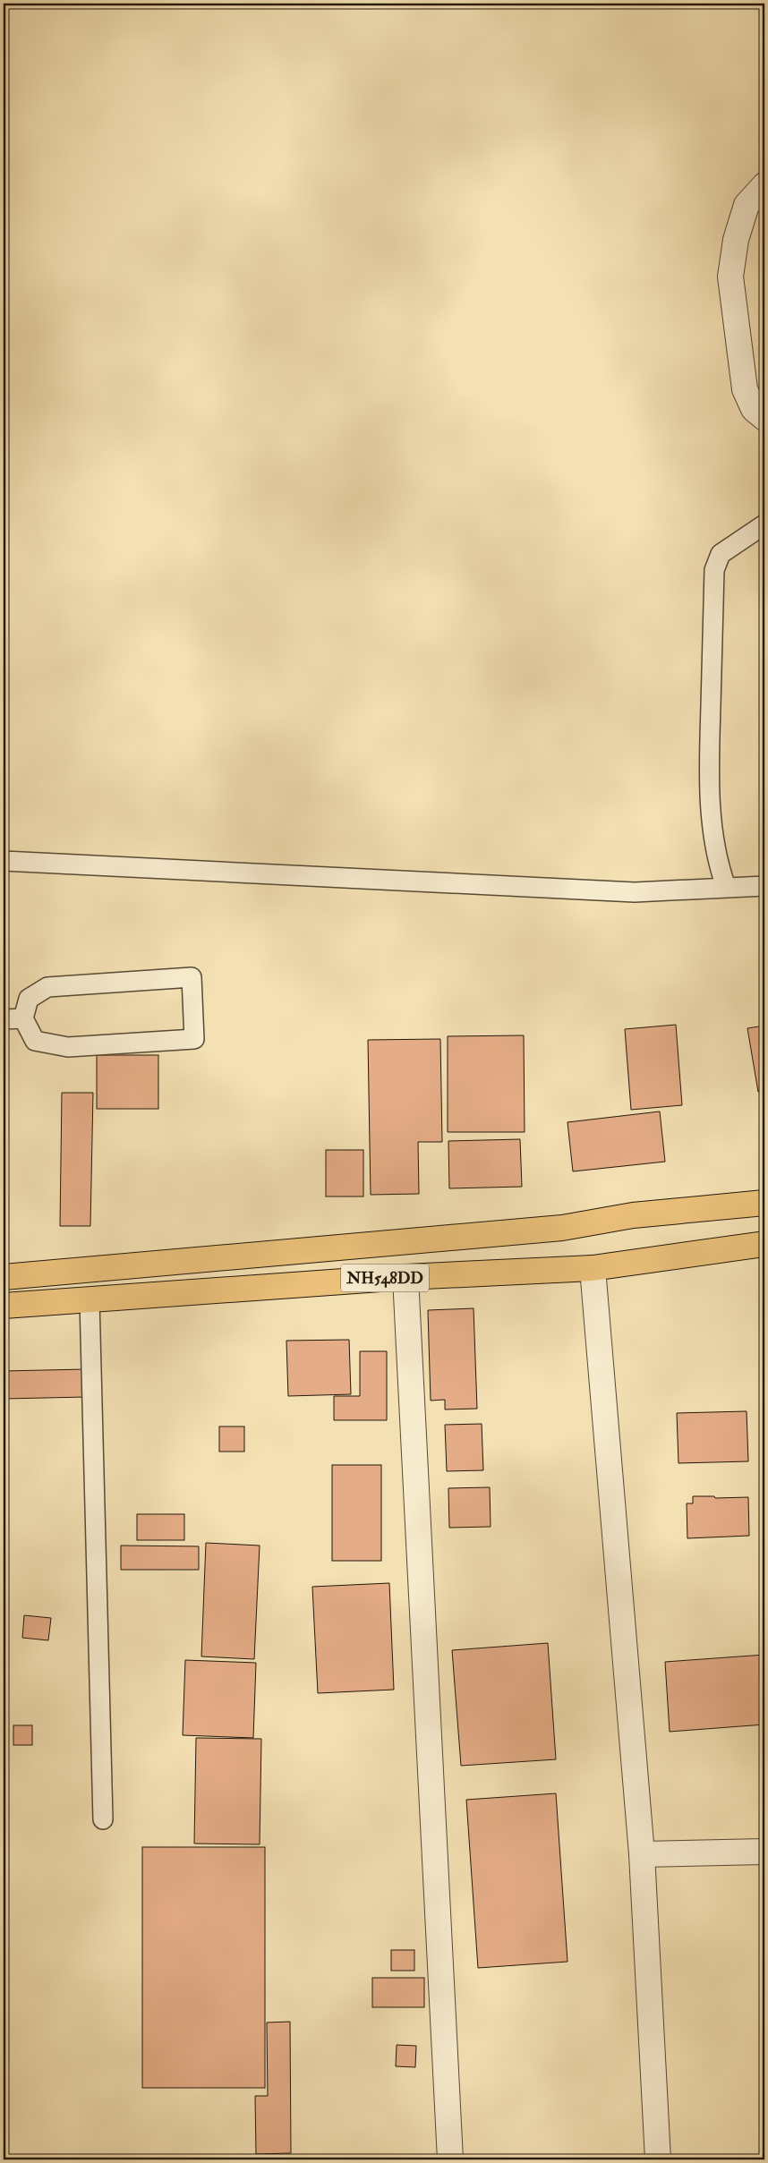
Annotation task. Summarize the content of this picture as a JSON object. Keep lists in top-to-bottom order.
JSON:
{
  "streets": {
    "highway": ["NH548DD"]
  }
}
